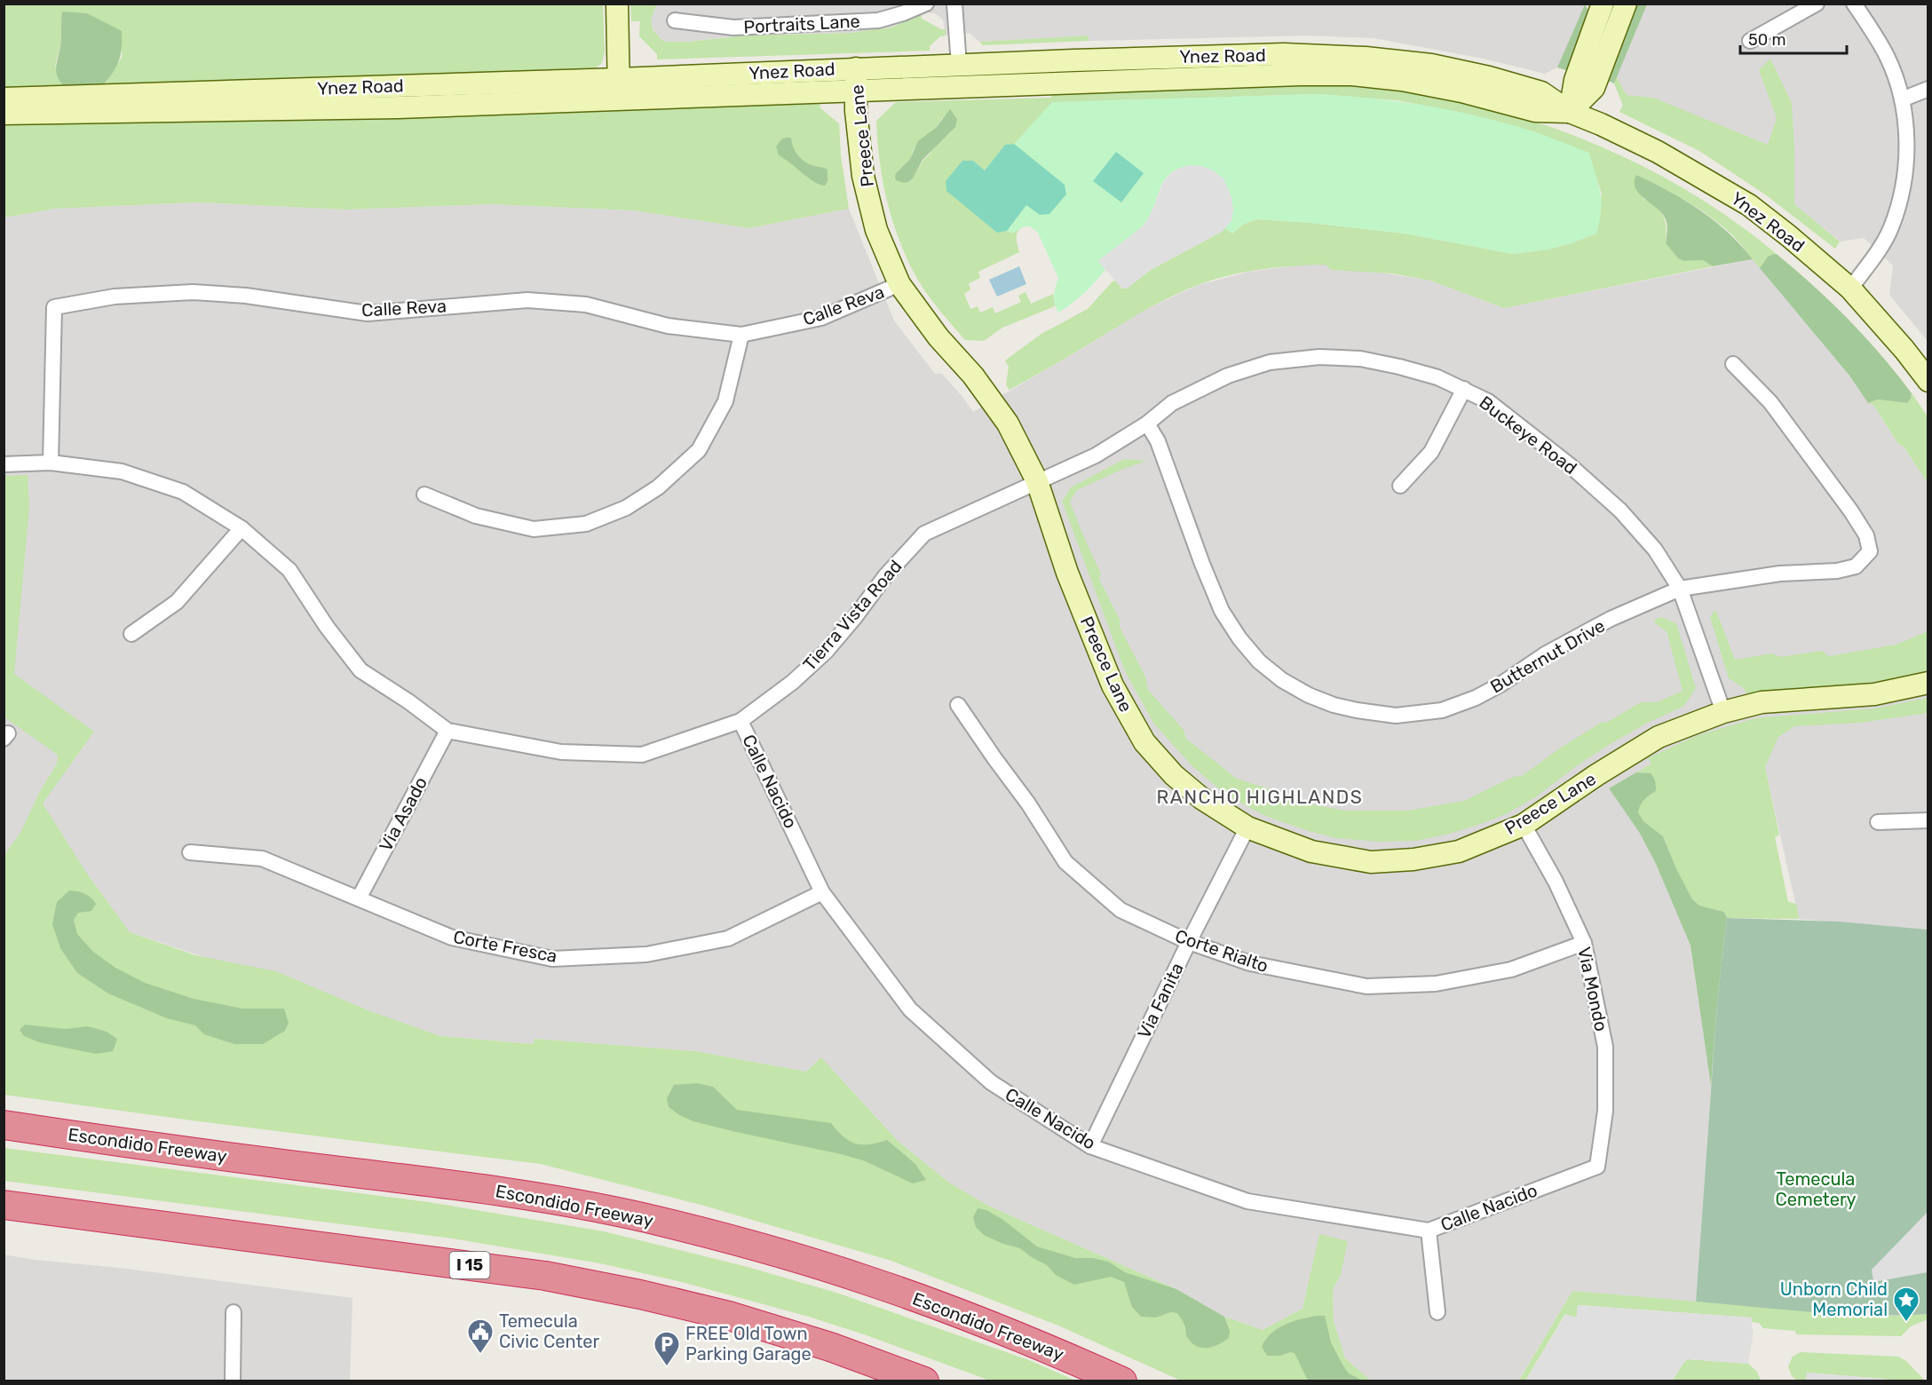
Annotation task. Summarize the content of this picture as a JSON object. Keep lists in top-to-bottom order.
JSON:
{
  "streets": {
    "highway": ["Escondido Freeway", "I 15"],
    "main road": ["Ynez Road", "Preece Lane"],
    "street": [
      "Portraits Lane",
      "Calle Reva",
      "Buckeye Road",
      "Tierra Vista Road",
      "Butternut Drive",
      "Calle Nacido",
      "Via Asado",
      "Corte Fresca",
      "Corte Rialto",
      "Via Mondo",
      "Via Fanita"
    ]
  },
  "crossings": [
    ["Ynez Road", "Preece Lane"],
    ["Preece Lane", "Calle Reva"],
    ["Preece Lane", "Buckeye Road"],
    ["Preece Lane", "Tierra Vista Road"],
    ["Preece Lane", "Via Mondo"],
    ["Preece Lane", "Via Fanita"],
    ["Calle Reva", "Tierra Vista Road"],
    ["Buckeye Road", "Tierra Vista Road"],
    ["Buckeye Road", "Butternut Drive"],
    ["Tierra Vista Road", "Calle Nacido"],
    ["Tierra Vista Road", "Via Asado"],
    ["Calle Nacido", "Corte Fresca"],
    ["Calle Nacido", "Via Mondo"],
    ["Calle Nacido", "Via Fanita"],
    ["Via Asado", "Corte Fresca"],
    ["Corte Rialto", "Via Mondo"],
    ["Corte Rialto", "Via Fanita"]
  ],
  "districts": ["RANCHO HIGHLANDS"],
  "parks": ["Temecula Cemetery"],
  "places": {
    "place": ["Unborn Child Memorial"],
    "public building": ["Temecula Civic Center"],
    "parking": ["FREE Old Town Parking Garage"]
  },
  "scale_bar": "50 m"
}
